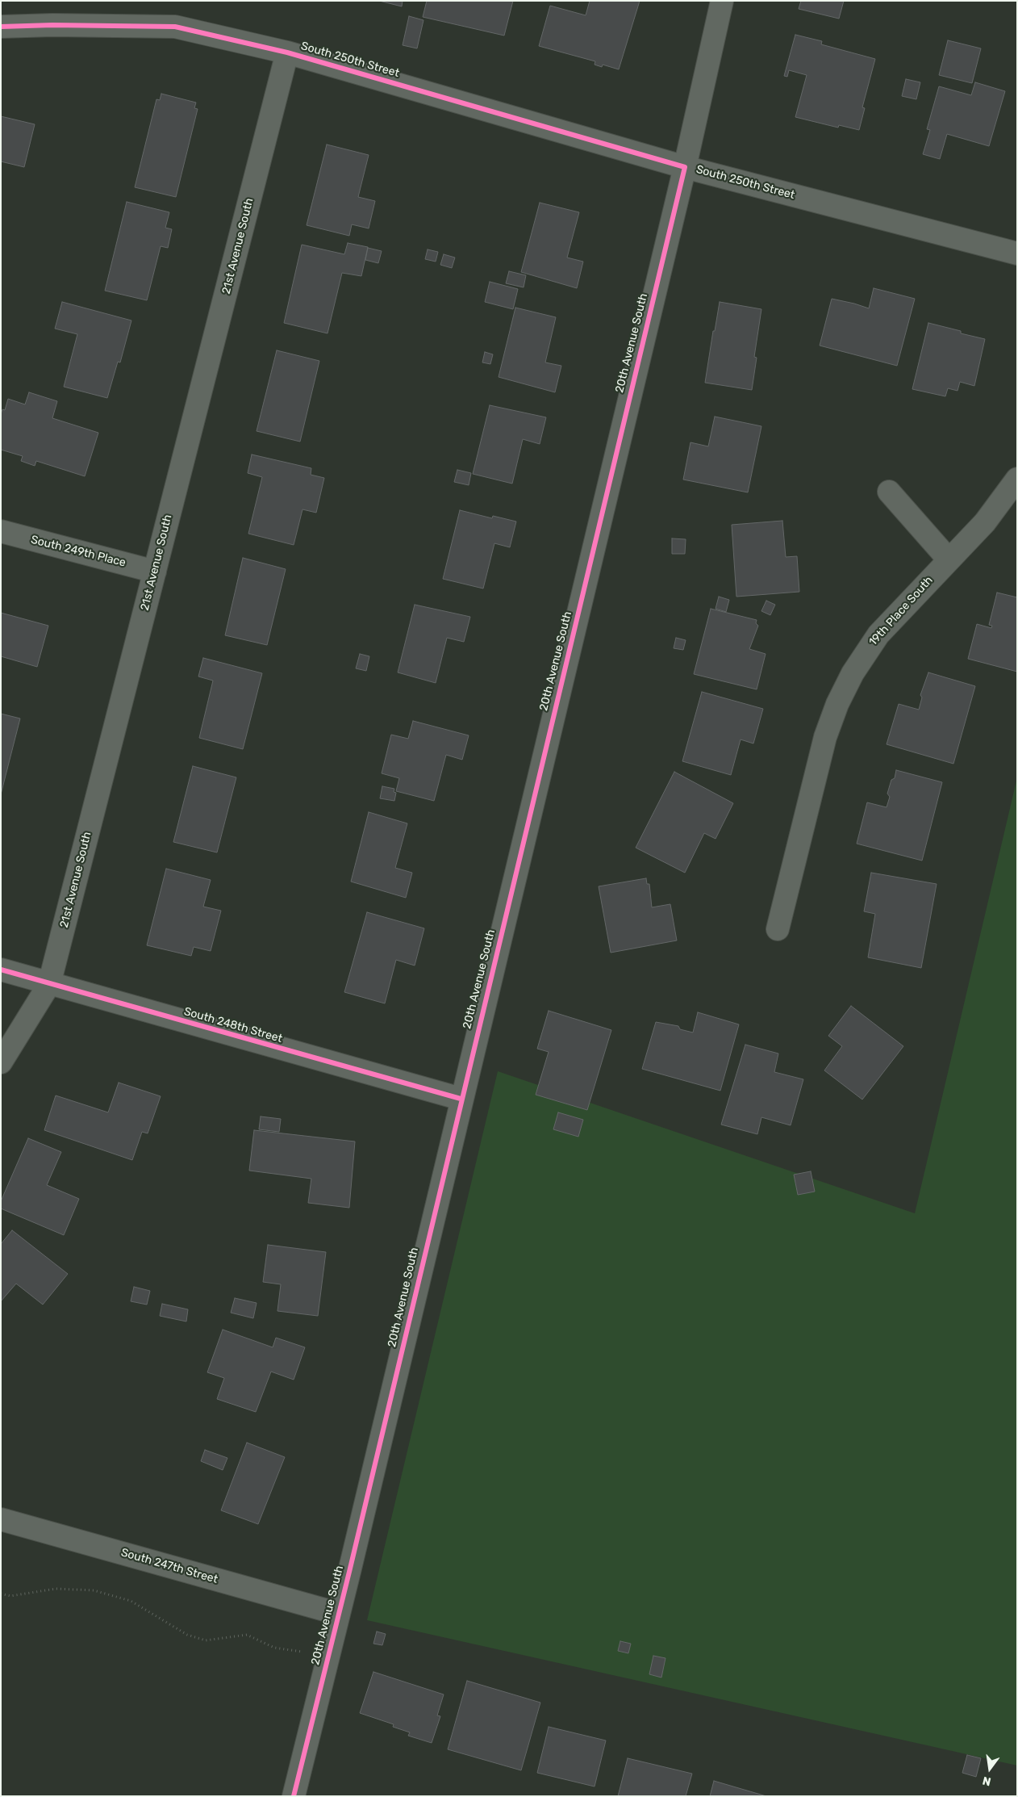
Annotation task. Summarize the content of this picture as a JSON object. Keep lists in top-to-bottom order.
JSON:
{
  "streets": {
    "street": [
      "South 250th Street",
      "21st Avenue South",
      "20th Avenue South",
      "South 249th Place",
      "19th Place South",
      "South 248th Street",
      "South 247th Street"
    ]
  },
  "crossings": [
    ["South 250th Street", "21st Avenue South"],
    ["South 250th Street", "20th Avenue South"],
    ["21st Avenue South", "South 249th Place"],
    ["21st Avenue South", "South 248th Street"],
    ["20th Avenue South", "South 248th Street"],
    ["20th Avenue South", "South 247th Street"]
  ],
  "north": "bottom"
}
